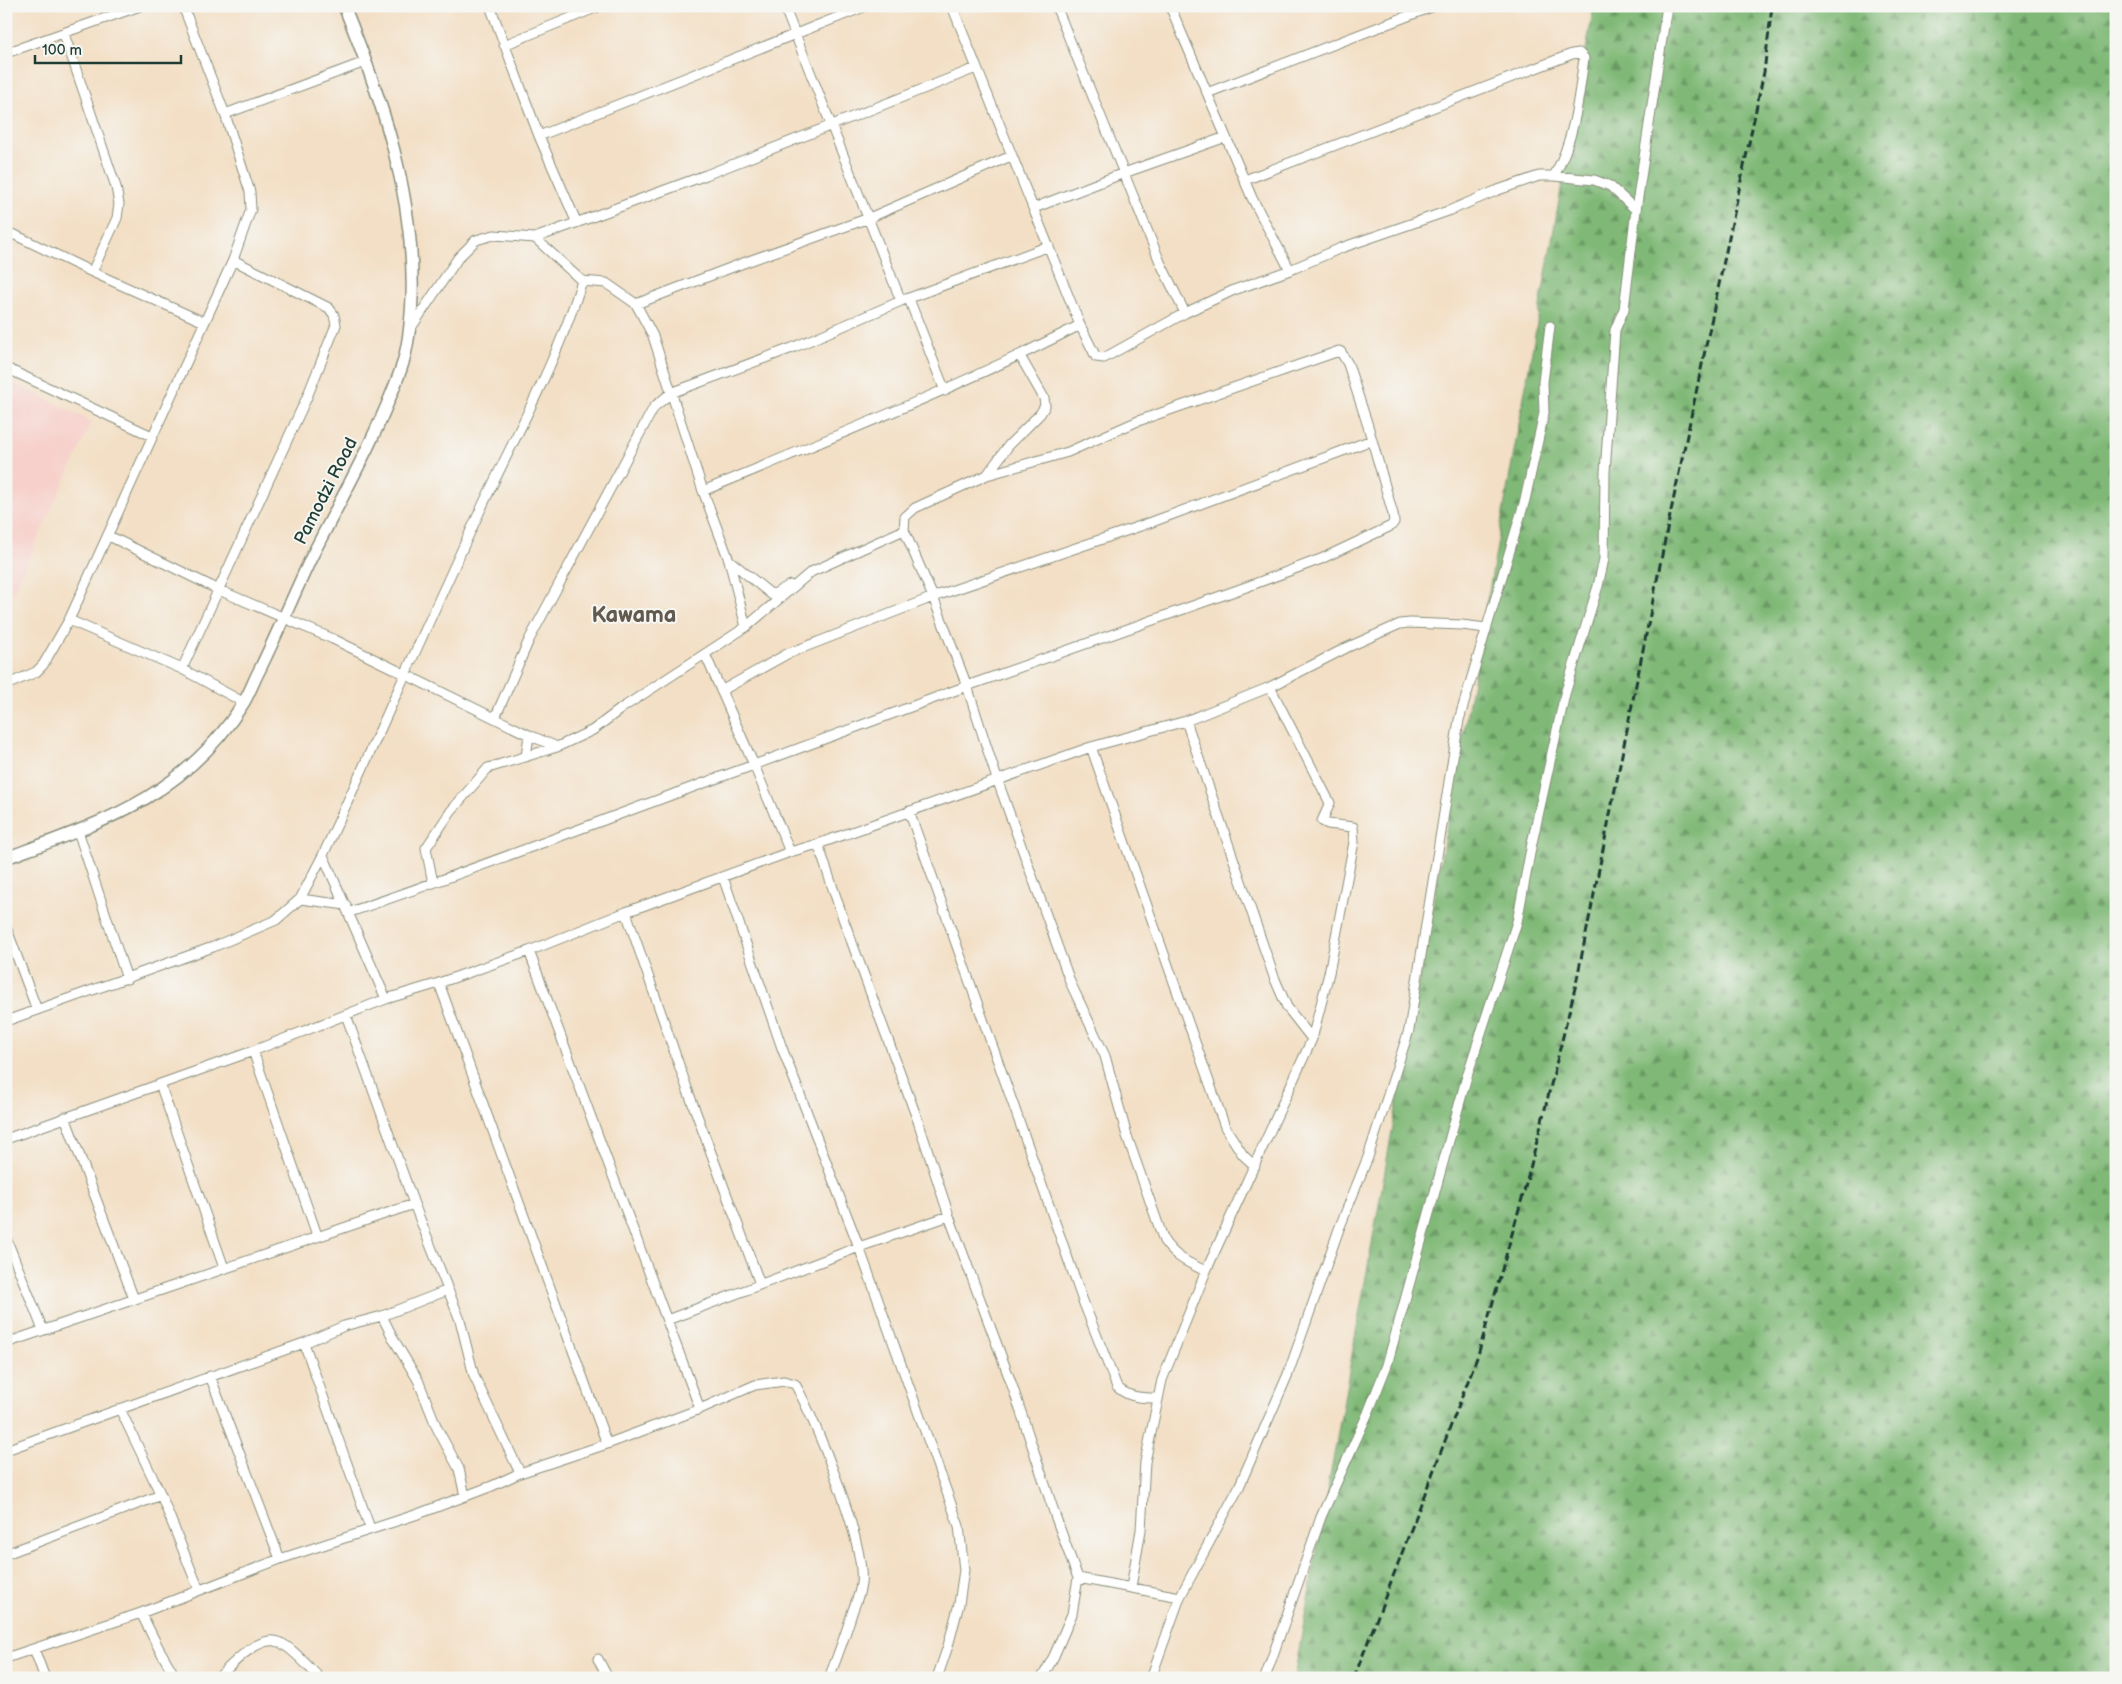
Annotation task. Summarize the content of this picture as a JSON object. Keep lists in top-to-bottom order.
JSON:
{
  "streets": {
    "street": ["Pamodzi Road"]
  },
  "districts": ["Kawama"],
  "scale_bar": "100 m"
}
